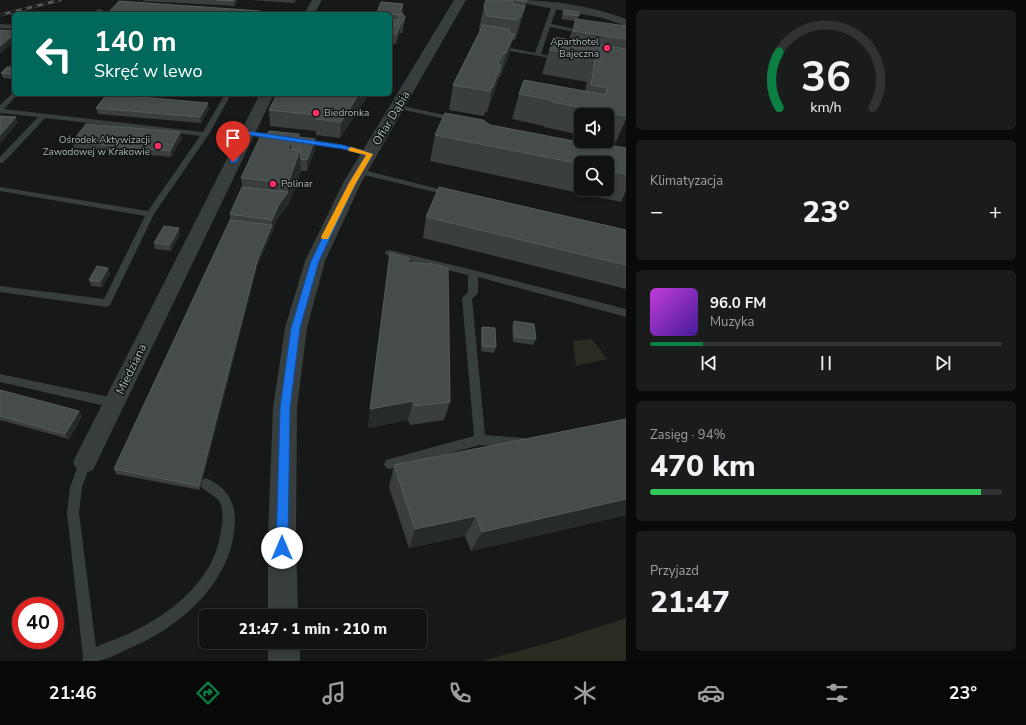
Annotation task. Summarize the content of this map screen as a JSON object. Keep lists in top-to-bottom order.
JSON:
{
  "streets": {
    "street": ["Ofiar Dąbia", "Miedziana"]
  },
  "places": [
    "Aparthotel Bajeczna",
    "Biedronka",
    "Ośrodek Aktywizacji Zawodowej w Krakowie",
    "Polinar"
  ],
  "page": {
    "turn": ["140 m", "Skręć w lewo"],
    "tile": [
      "Klimatyzacja",
      ["Zasięg · 94%", "470 km"],
      ["Przyjazd", "21:47"]
    ],
    "heat": ["−", "23°", "+"],
    "song": ["96.0 FM", "Muzyka"],
    "limit": "40",
    "trip": "21:47 · 1 min · 210 m",
    "tabs": ["21:46", "23°"],
    "gauge": ["36", "km/h"]
  }
}
